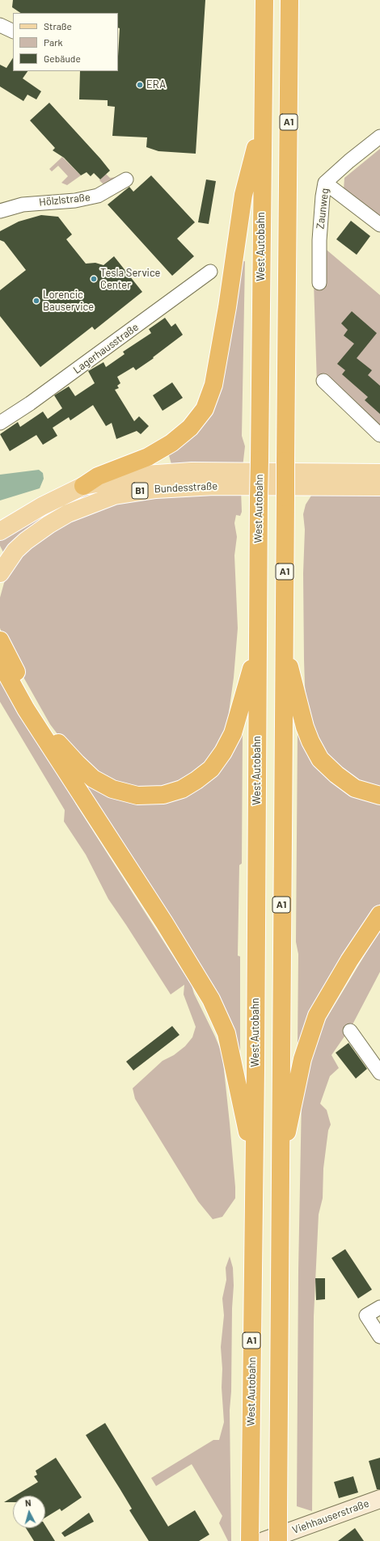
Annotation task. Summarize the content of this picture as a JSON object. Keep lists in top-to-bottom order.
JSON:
{
  "streets": {
    "highway": ["A1", "West Autobahn"],
    "main road": ["Bundesstraße", "B1"],
    "street": [
      "Hölzlstraße",
      "Zaunweg",
      "Lagerhausstraße",
      "Viehhauserstraße"
    ]
  },
  "places": ["ERA", "Tesla Service Center", "Lorencic Bauservice"],
  "legend": ["Straße", "Park", "Gebäude"],
  "north": "top"
}
